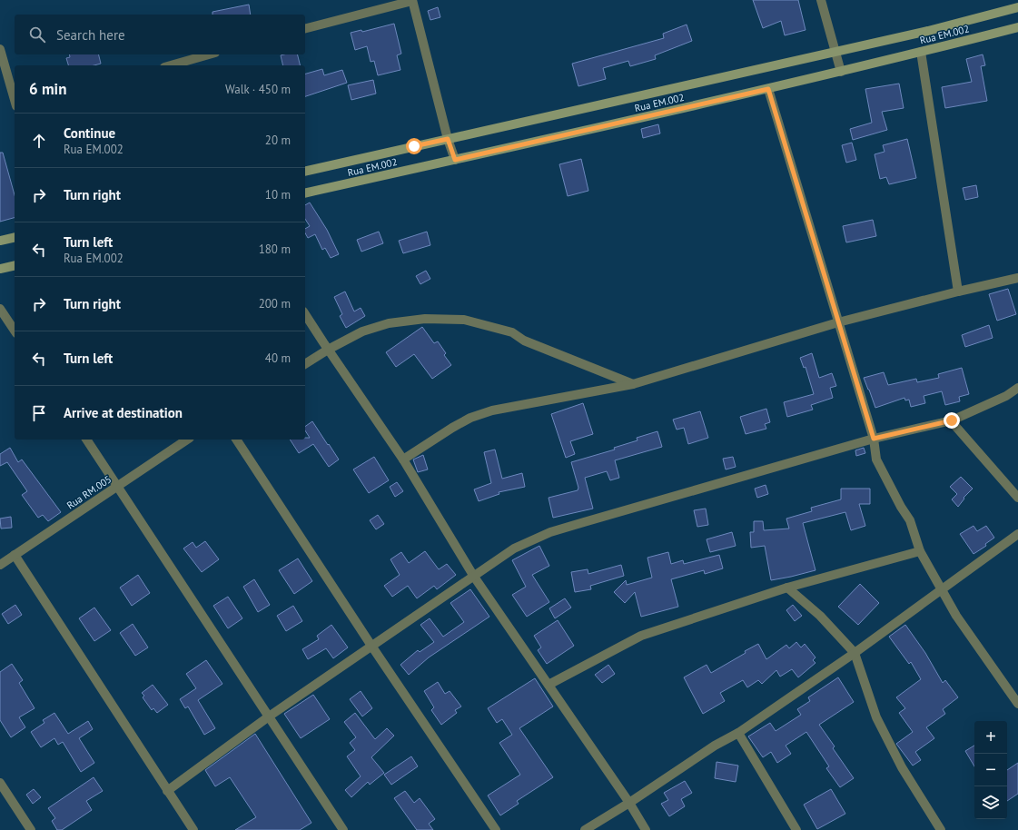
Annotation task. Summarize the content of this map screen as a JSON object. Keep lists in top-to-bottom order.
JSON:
{
  "streets": {
    "street": ["Rua EM.002", "Rua RM.005"]
  },
  "page": {
    "search": "Search here",
    "heading": ["6 min", "Walk · 450 m"],
    "list": [
      ["Continue", "Rua EM.002", "20 m"],
      ["Turn right", "10 m"],
      ["Turn left", "Rua EM.002", "180 m"],
      ["Turn right", "200 m"],
      ["Turn left", "40 m"],
      "Arrive at destination"
    ],
    "map_buttons": ["+", "−"]
  }
}
